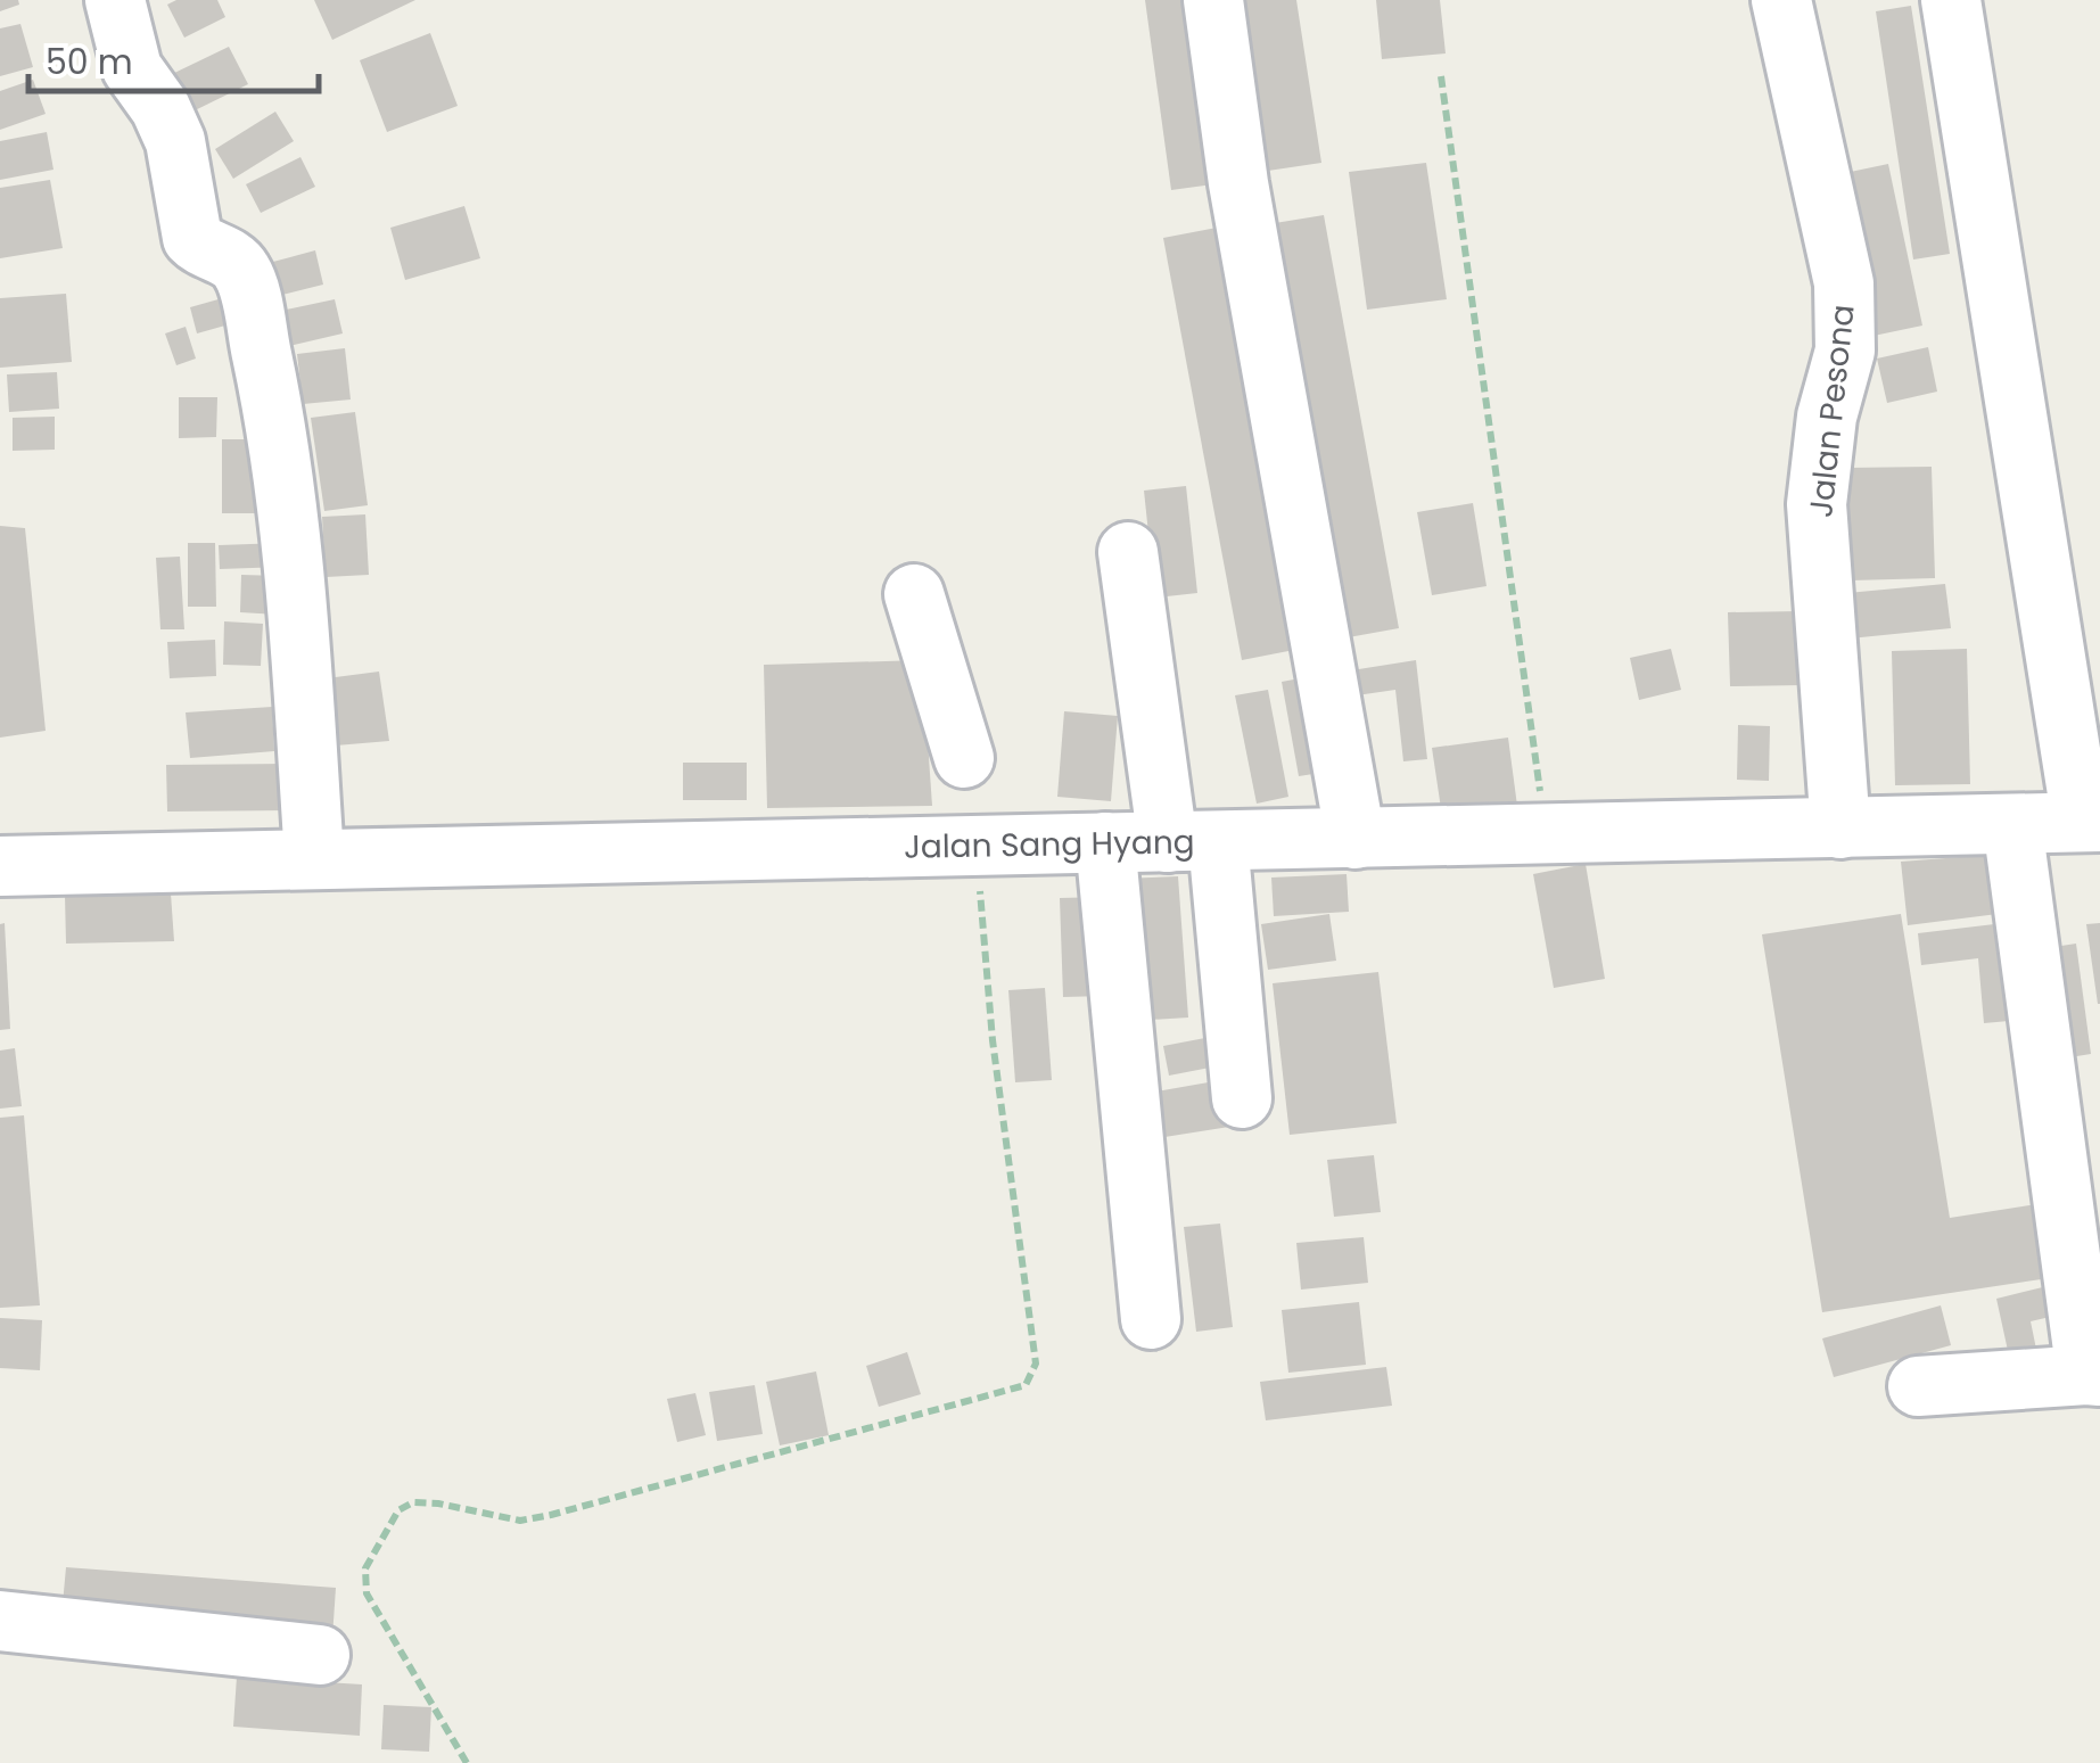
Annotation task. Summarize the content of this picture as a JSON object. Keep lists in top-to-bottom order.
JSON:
{
  "streets": {
    "street": ["Jalan Pesona", "Jalan Sang Hyang"]
  },
  "crossings": [
    ["Jalan Pesona", "Jalan Sang Hyang"]
  ],
  "scale_bar": "50 m"
}
